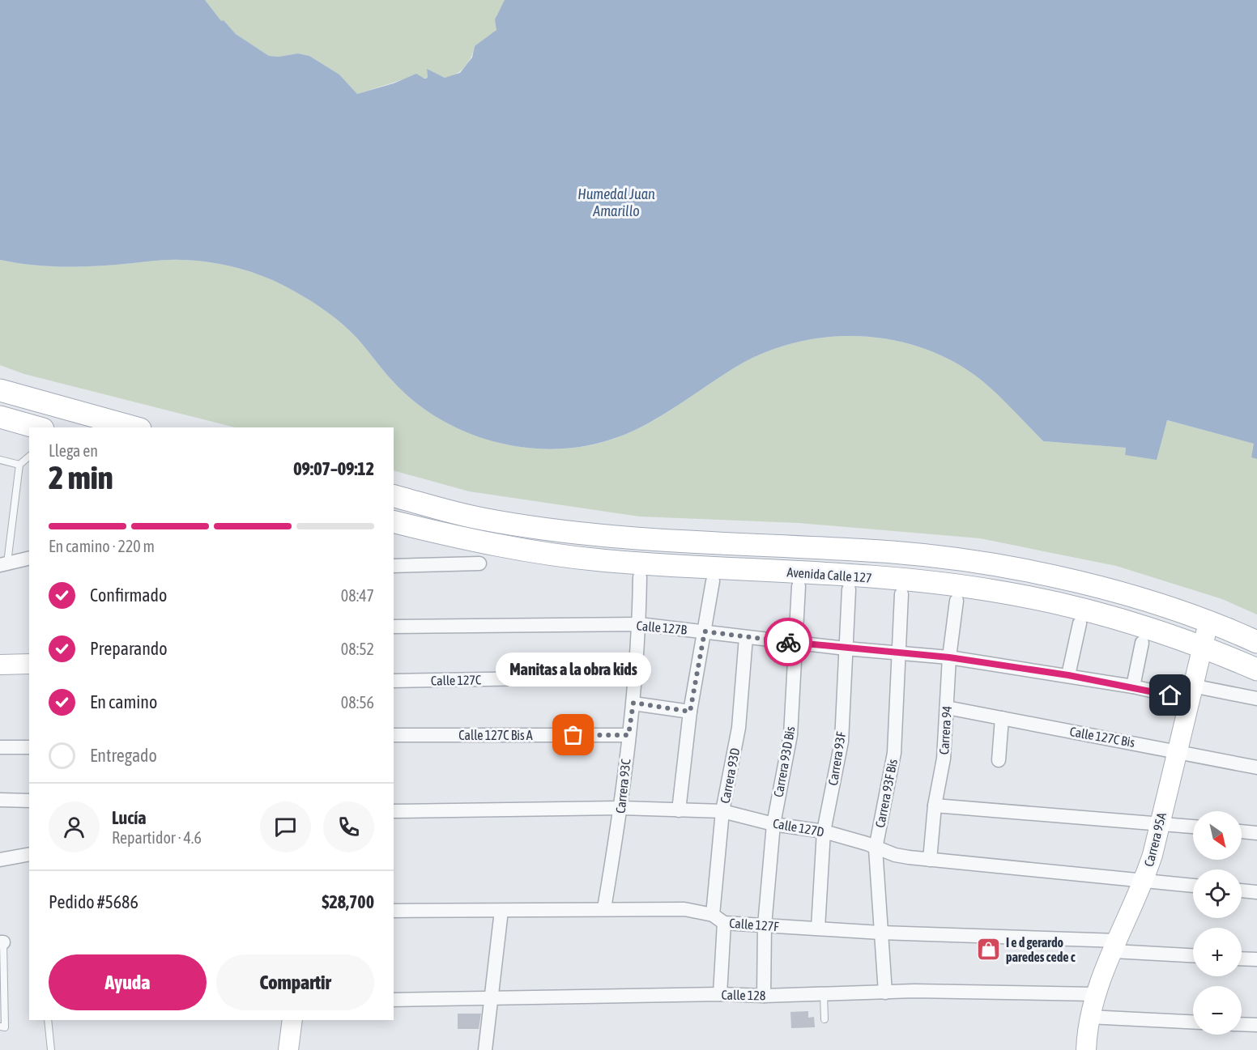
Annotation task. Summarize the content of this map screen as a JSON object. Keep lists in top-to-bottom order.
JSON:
{
  "streets": {
    "main road": ["Avenida Calle 127"],
    "street": [
      "Calle 127B",
      "Calle 127C",
      "Carrera 94",
      "Calle 127C Bis A",
      "Calle 127C Bis",
      "Carrera 93F",
      "Carrera 93D Bis",
      "Carrera 93D",
      "Carrera 93C",
      "Carrera 93F Bis",
      "Calle 127D",
      "Carrera 95A",
      "Calle 127F",
      "Calle 128"
    ]
  },
  "crossings": [
    ["Avenida Calle 127", "Carrera 95A"],
    ["Calle 127B", "Carrera 94"],
    ["Calle 127B", "Carrera 93F"],
    ["Calle 127B", "Carrera 93D Bis"],
    ["Calle 127B", "Carrera 93D"],
    ["Calle 127B", "Carrera 93C"],
    ["Calle 127B", "Carrera 93F Bis"],
    ["Calle 127B", "Carrera 95A"],
    ["Calle 127C", "Carrera 93C"],
    ["Carrera 94", "Calle 127C Bis"],
    ["Carrera 94", "Calle 127D"],
    ["Calle 127C Bis A", "Carrera 93C"],
    ["Calle 127C Bis", "Carrera 95A"],
    ["Carrera 93F", "Calle 127D"],
    ["Carrera 93F", "Calle 127F"],
    ["Carrera 93D Bis", "Calle 127D"],
    ["Carrera 93D Bis", "Calle 127F"],
    ["Carrera 93D Bis", "Calle 128"],
    ["Carrera 93D", "Calle 127D"],
    ["Carrera 93D", "Calle 127F"],
    ["Carrera 93D", "Calle 128"],
    ["Carrera 93C", "Calle 127D"],
    ["Carrera 93C", "Calle 127F"],
    ["Carrera 93F Bis", "Calle 127D"],
    ["Carrera 93F Bis", "Calle 127F"],
    ["Carrera 93F Bis", "Calle 128"],
    ["Calle 127D", "Carrera 95A"],
    ["Carrera 95A", "Calle 127F"],
    ["Carrera 95A", "Calle 128"]
  ],
  "water": ["Humedal Juan Amarillo"],
  "places": {
    "other": ["Manitas a la obra kids"],
    "shop": ["I e d gerardo paredes cede c"]
  },
  "north": "bottom right",
  "page": {
    "heading": ["2 min", "Llega en", "09:07–09:12"],
    "panel": [
      "Lucía",
      "Repartidor · 4.6",
      "Pedido #5686",
      "$28,700"
    ],
    "bar": "En camino · 220 m",
    "list": [
      ["Confirmado", "08:47"],
      ["Preparando", "08:52"],
      ["En camino", "08:56"],
      "Entregado"
    ],
    "bubble": "Manitas a la obra kids",
    "map_buttons": ["+", "−"],
    "buttons": ["Ayuda", "Compartir"]
  }
}
